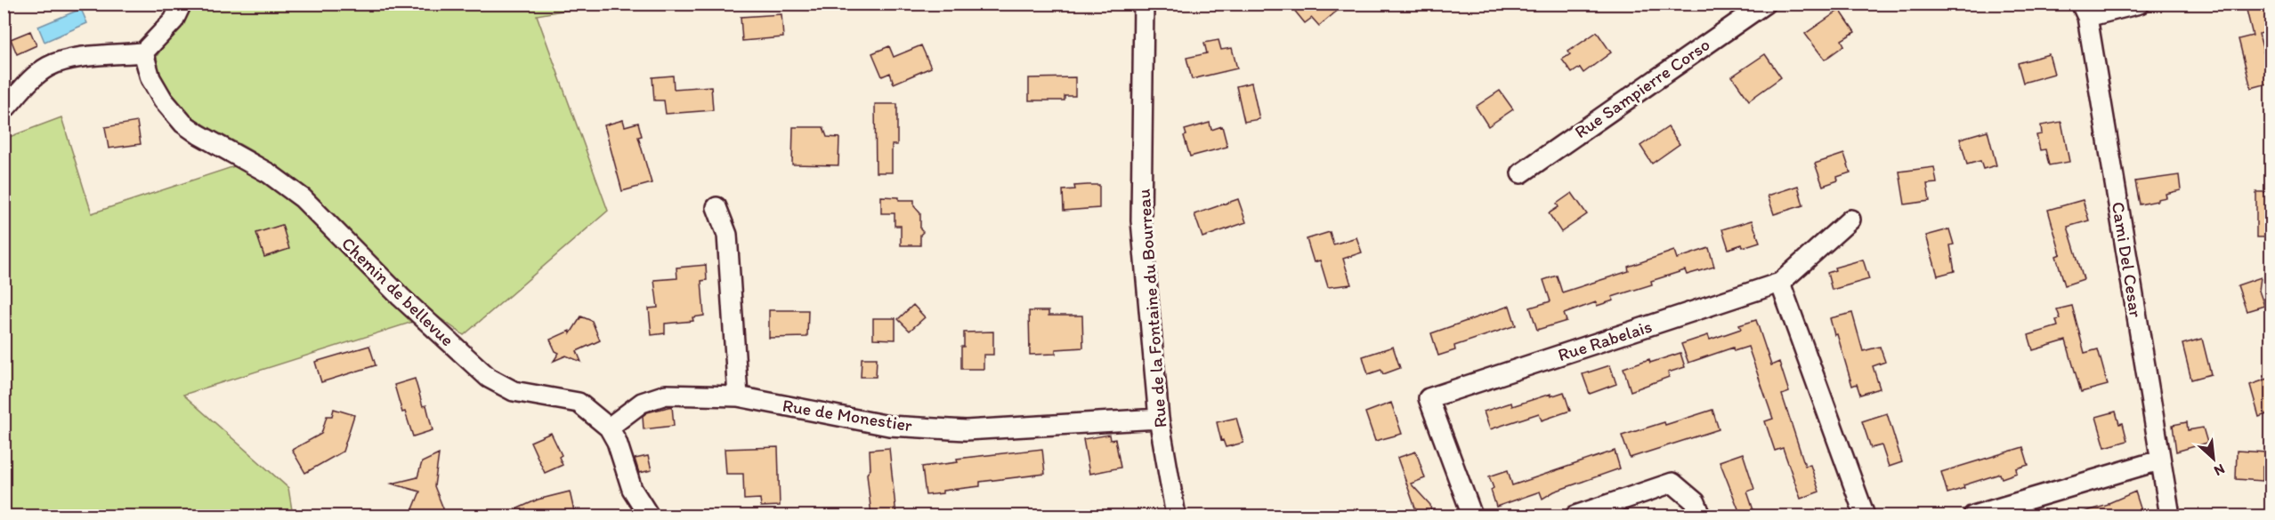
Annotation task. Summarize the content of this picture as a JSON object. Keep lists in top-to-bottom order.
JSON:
{
  "streets": {
    "street": [
      "Rue Sampierre Corso",
      "Cami Del Cesar",
      "Chemin de bellevue",
      "Rue de la Fontaine du Bourreau",
      "Rue Rabelais",
      "Rue de Monestier"
    ]
  },
  "crossings": [
    ["Chemin de bellevue", "Rue de Monestier"],
    ["Rue de la Fontaine du Bourreau", "Rue de Monestier"]
  ],
  "north": "bottom right"
}
